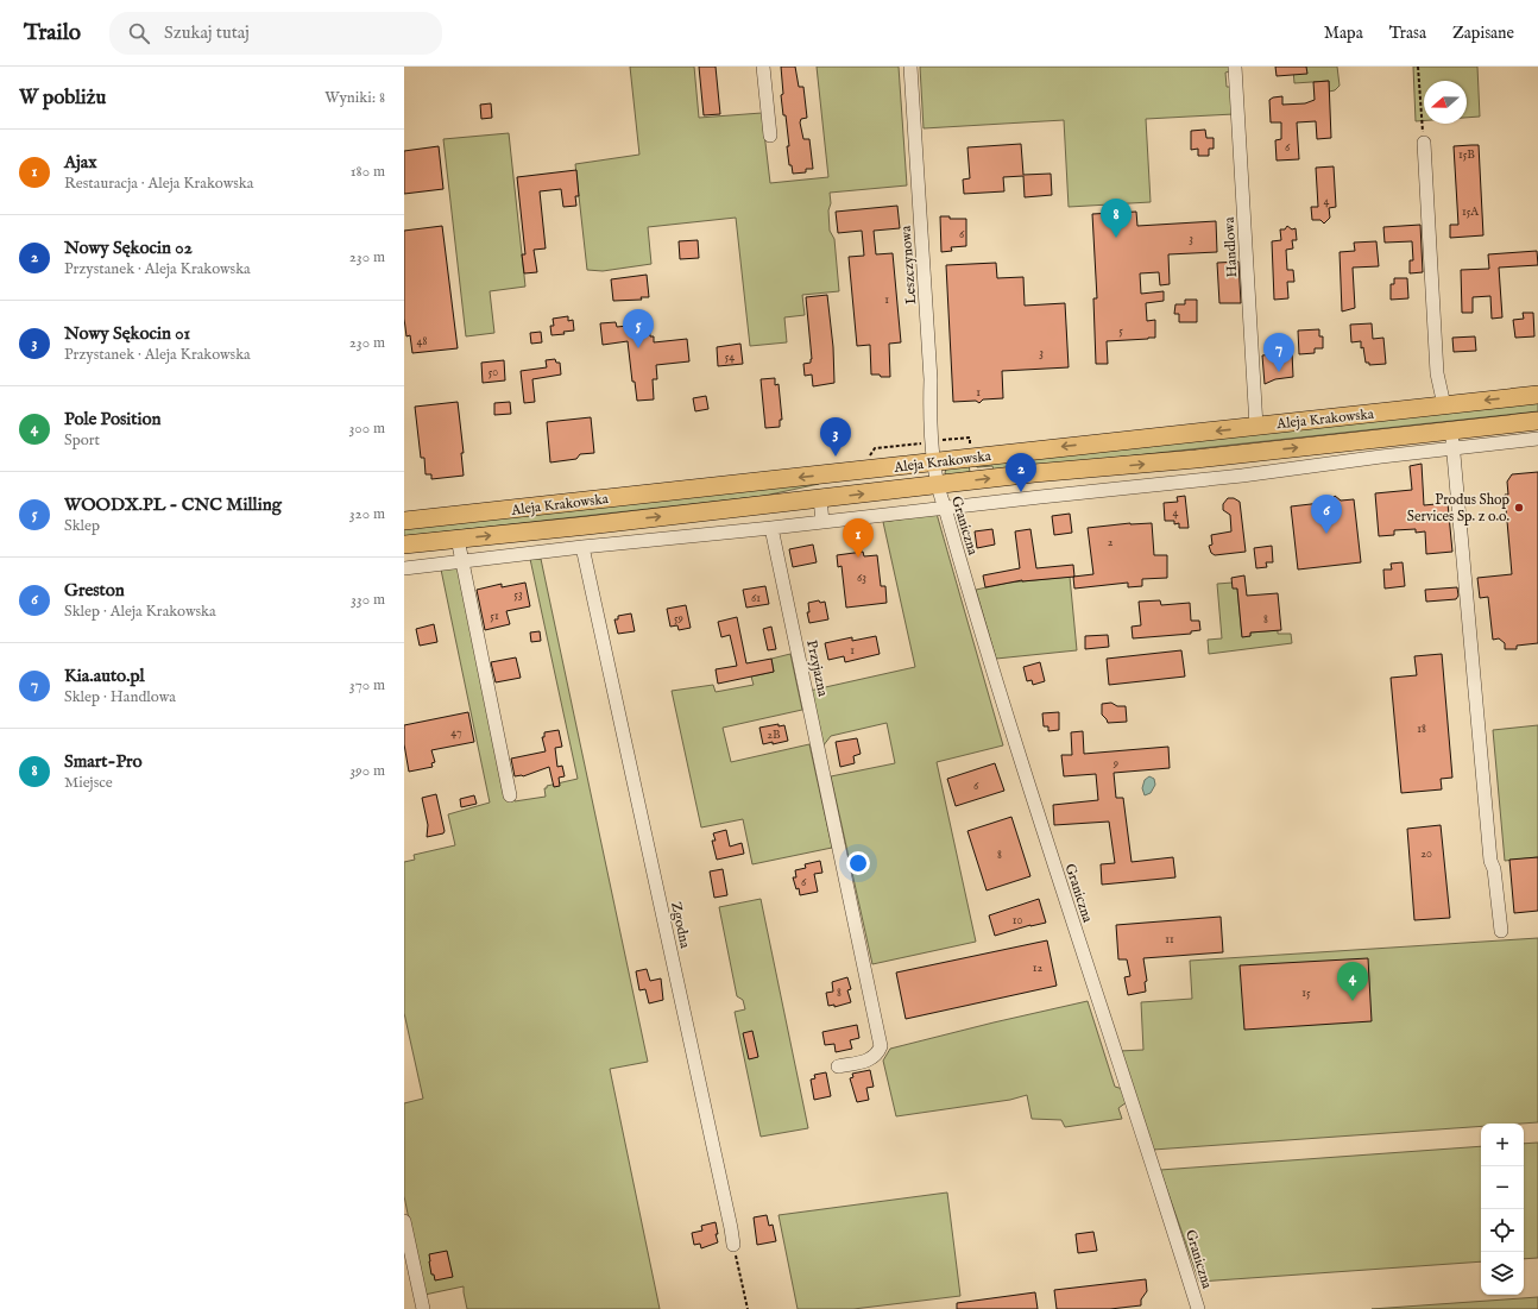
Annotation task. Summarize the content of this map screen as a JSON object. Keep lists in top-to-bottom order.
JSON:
{
  "streets": {
    "main road": ["Aleja Krakowska"],
    "street": [
      "Handlowa",
      "Leszczynowa",
      "Graniczna",
      "Przyjazna",
      "Zgodna"
    ]
  },
  "crossings": [
    ["Handlowa", "Aleja Krakowska"],
    ["Leszczynowa", "Aleja Krakowska"],
    ["Leszczynowa", "Graniczna"],
    ["Aleja Krakowska", "Graniczna"]
  ],
  "places": ["Produs Shop Services Sp. z o.o."],
  "house_numbers": [
    "6",
    "15B",
    "4",
    "15A",
    "6",
    "3",
    "1",
    "5",
    "48",
    "3",
    "54",
    "50",
    "1",
    "4",
    "2",
    "63",
    "53",
    "61",
    "51",
    "59",
    "8",
    "1",
    "18",
    "47",
    "2B",
    "9",
    "6",
    "20",
    "8",
    "6",
    "10",
    "11",
    "12",
    "8",
    "15"
  ],
  "north": "left",
  "page": {
    "header": "Trailo",
    "search": "Szukaj tutaj",
    "nav": ["Mapa", "Trasa", "Zapisane"],
    "heading": ["W pobliżu", "Wyniki: 8"],
    "list": [
      {
        "mark": "1",
        "name": "Ajax",
        "note": "Restauracja · Aleja Krakowska",
        "value": "180 m"
      },
      {
        "mark": "2",
        "name": "Nowy Sękocin 02",
        "note": "Przystanek · Aleja Krakowska",
        "value": "230 m"
      },
      {
        "mark": "3",
        "name": "Nowy Sękocin 01",
        "note": "Przystanek · Aleja Krakowska",
        "value": "230 m"
      },
      {
        "mark": "4",
        "name": "Pole Position",
        "note": "Sport",
        "value": "300 m"
      },
      {
        "mark": "5",
        "name": "WOODX.PL - CNC Milling",
        "note": "Sklep",
        "value": "320 m"
      },
      {
        "mark": "6",
        "name": "Greston",
        "note": "Sklep · Aleja Krakowska",
        "value": "330 m"
      },
      {
        "mark": "7",
        "name": "Kia.auto.pl",
        "note": "Sklep · Handlowa",
        "value": "370 m"
      },
      {
        "mark": "8",
        "name": "Smart-Pro",
        "note": "Miejsce",
        "value": "390 m"
      }
    ],
    "pins": [
      "8",
      "5",
      "7",
      "3",
      "2",
      "6",
      "1",
      "4"
    ],
    "map_buttons": ["+", "−"]
  }
}
